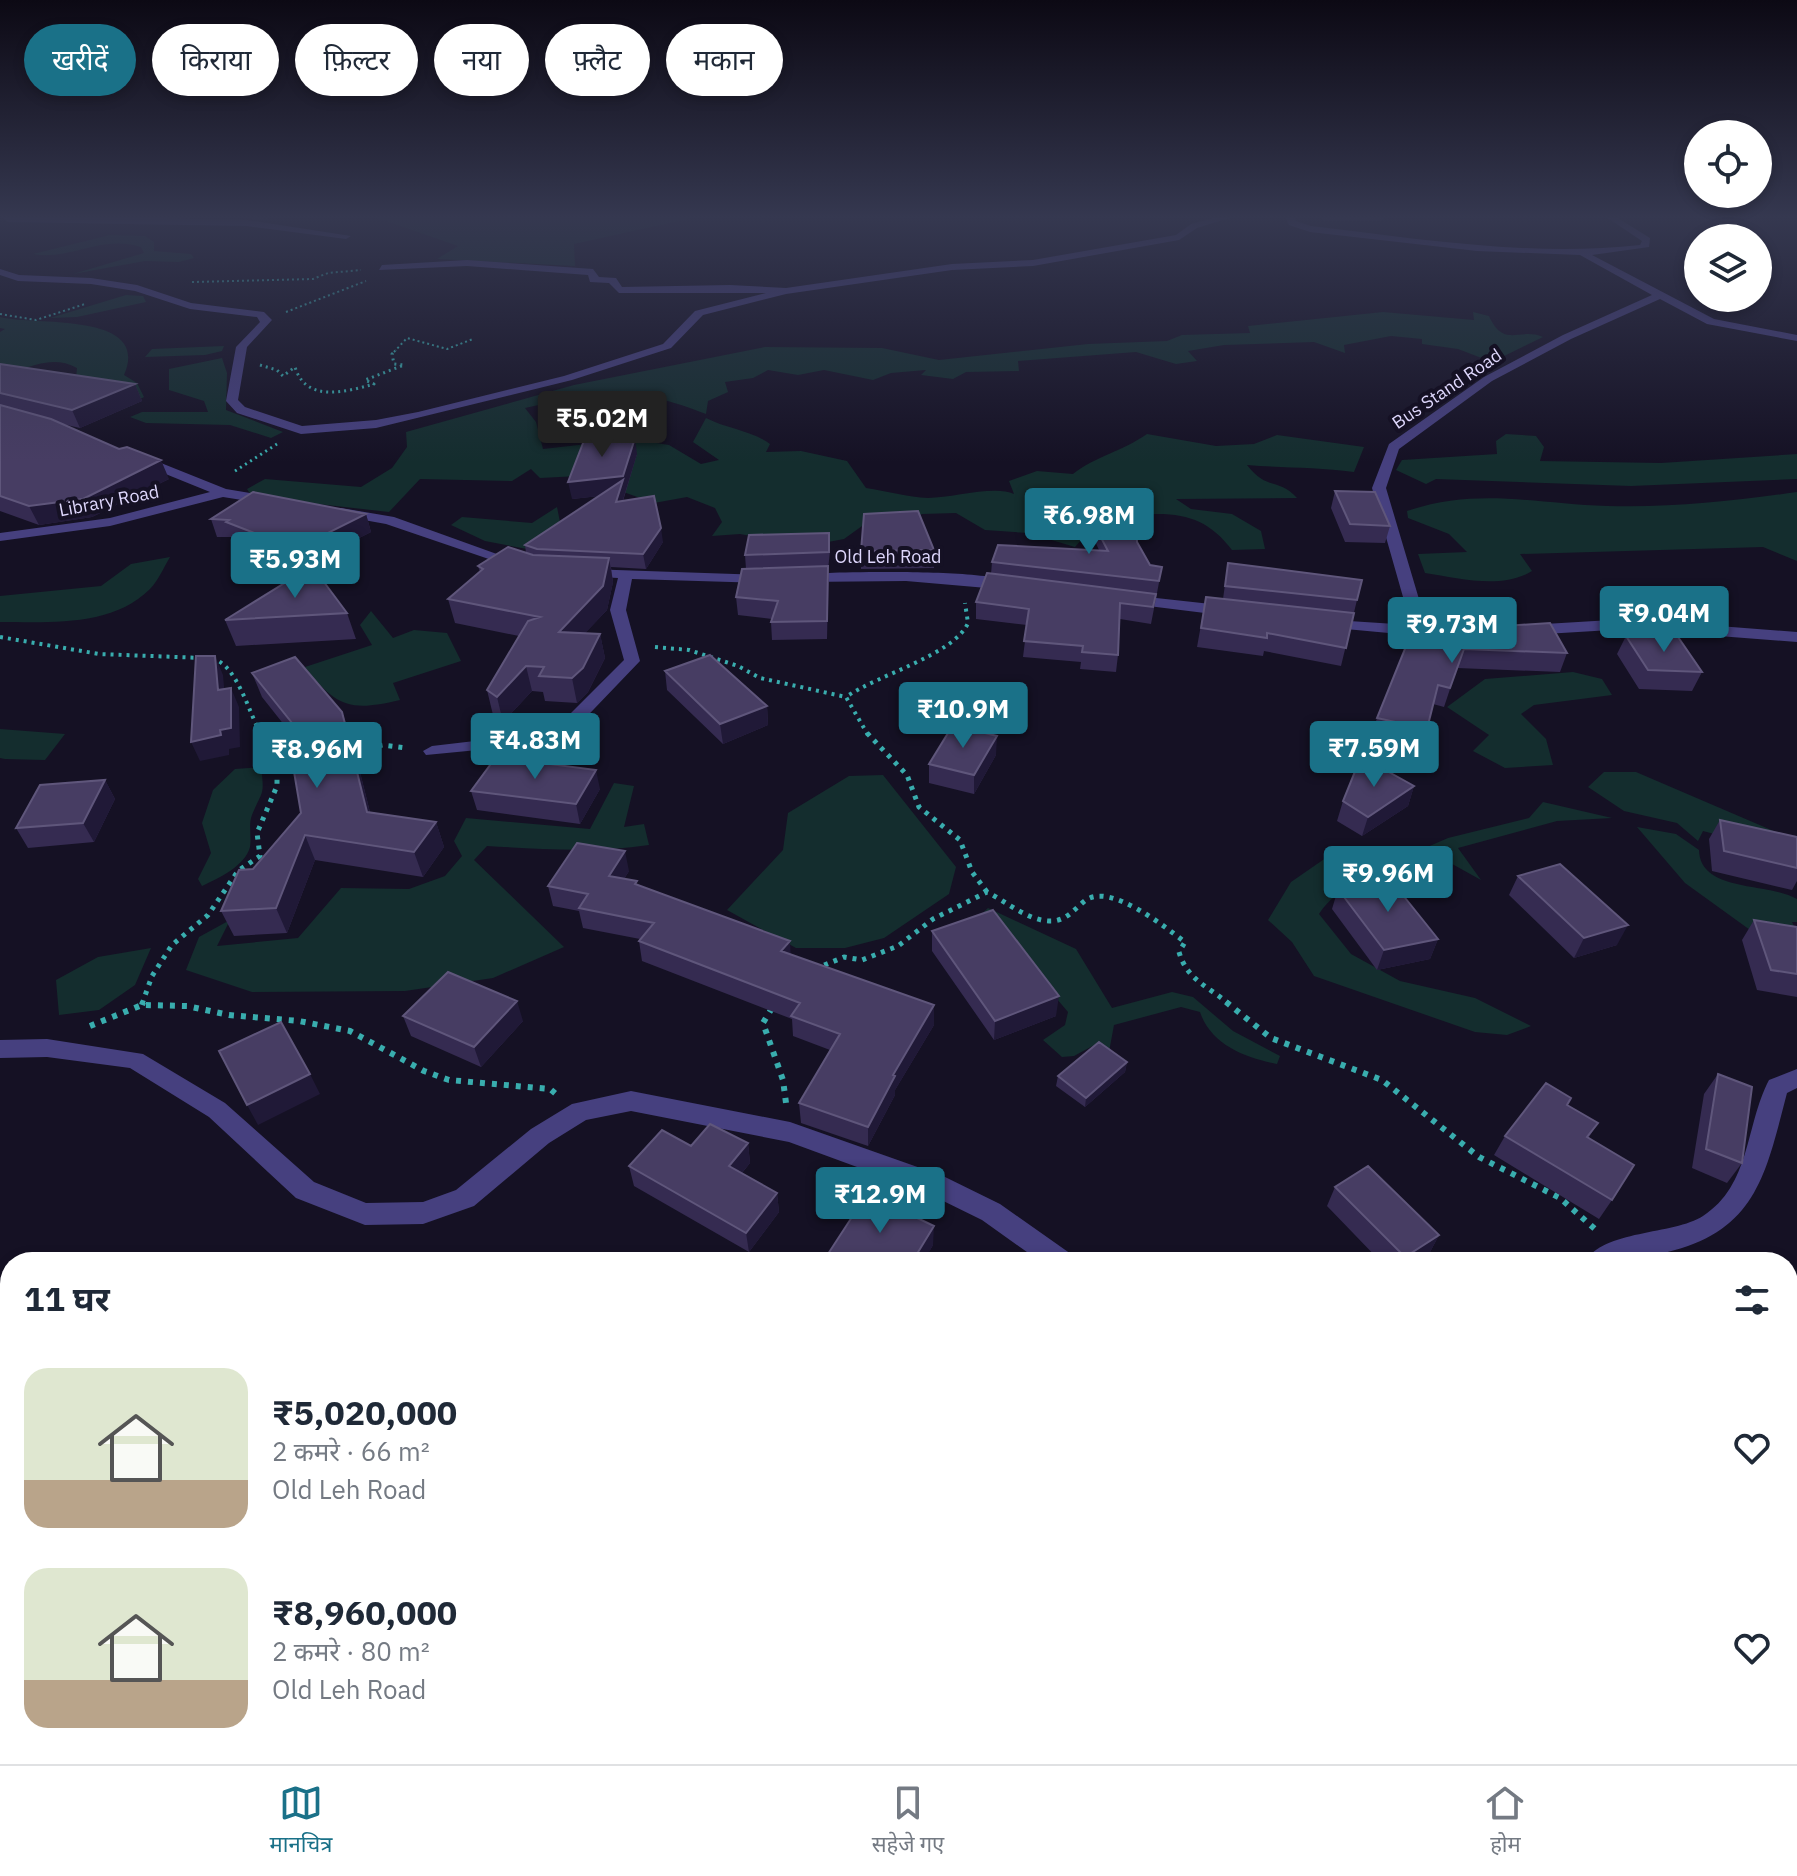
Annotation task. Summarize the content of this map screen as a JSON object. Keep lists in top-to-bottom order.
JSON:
{
  "streets": {
    "street": ["Bus Stand Road", "Library Road", "Old Leh Road"]
  },
  "page": {
    "chip": [
      "खरीदें",
      "किराया",
      "फ़िल्टर",
      "नया",
      "फ़्लैट",
      "मकान"
    ],
    "price": [
      "₹5.02M",
      "₹6.98M",
      "₹5.93M",
      "₹9.04M",
      "₹9.73M",
      "₹10.9M",
      "₹4.83M",
      "₹7.59M",
      "₹8.96M",
      "₹9.96M",
      "₹12.9M"
    ],
    "heading": "11 घर",
    "list": [
      {
        "name": "₹5,020,000",
        "note": "2 कमरे · 66 m² · Old Leh Road"
      },
      {
        "name": "₹8,960,000",
        "note": "2 कमरे · 80 m² · Old Leh Road"
      }
    ],
    "tabs": ["मानचित्र", "सहेजे गए", "होम"]
  }
}
